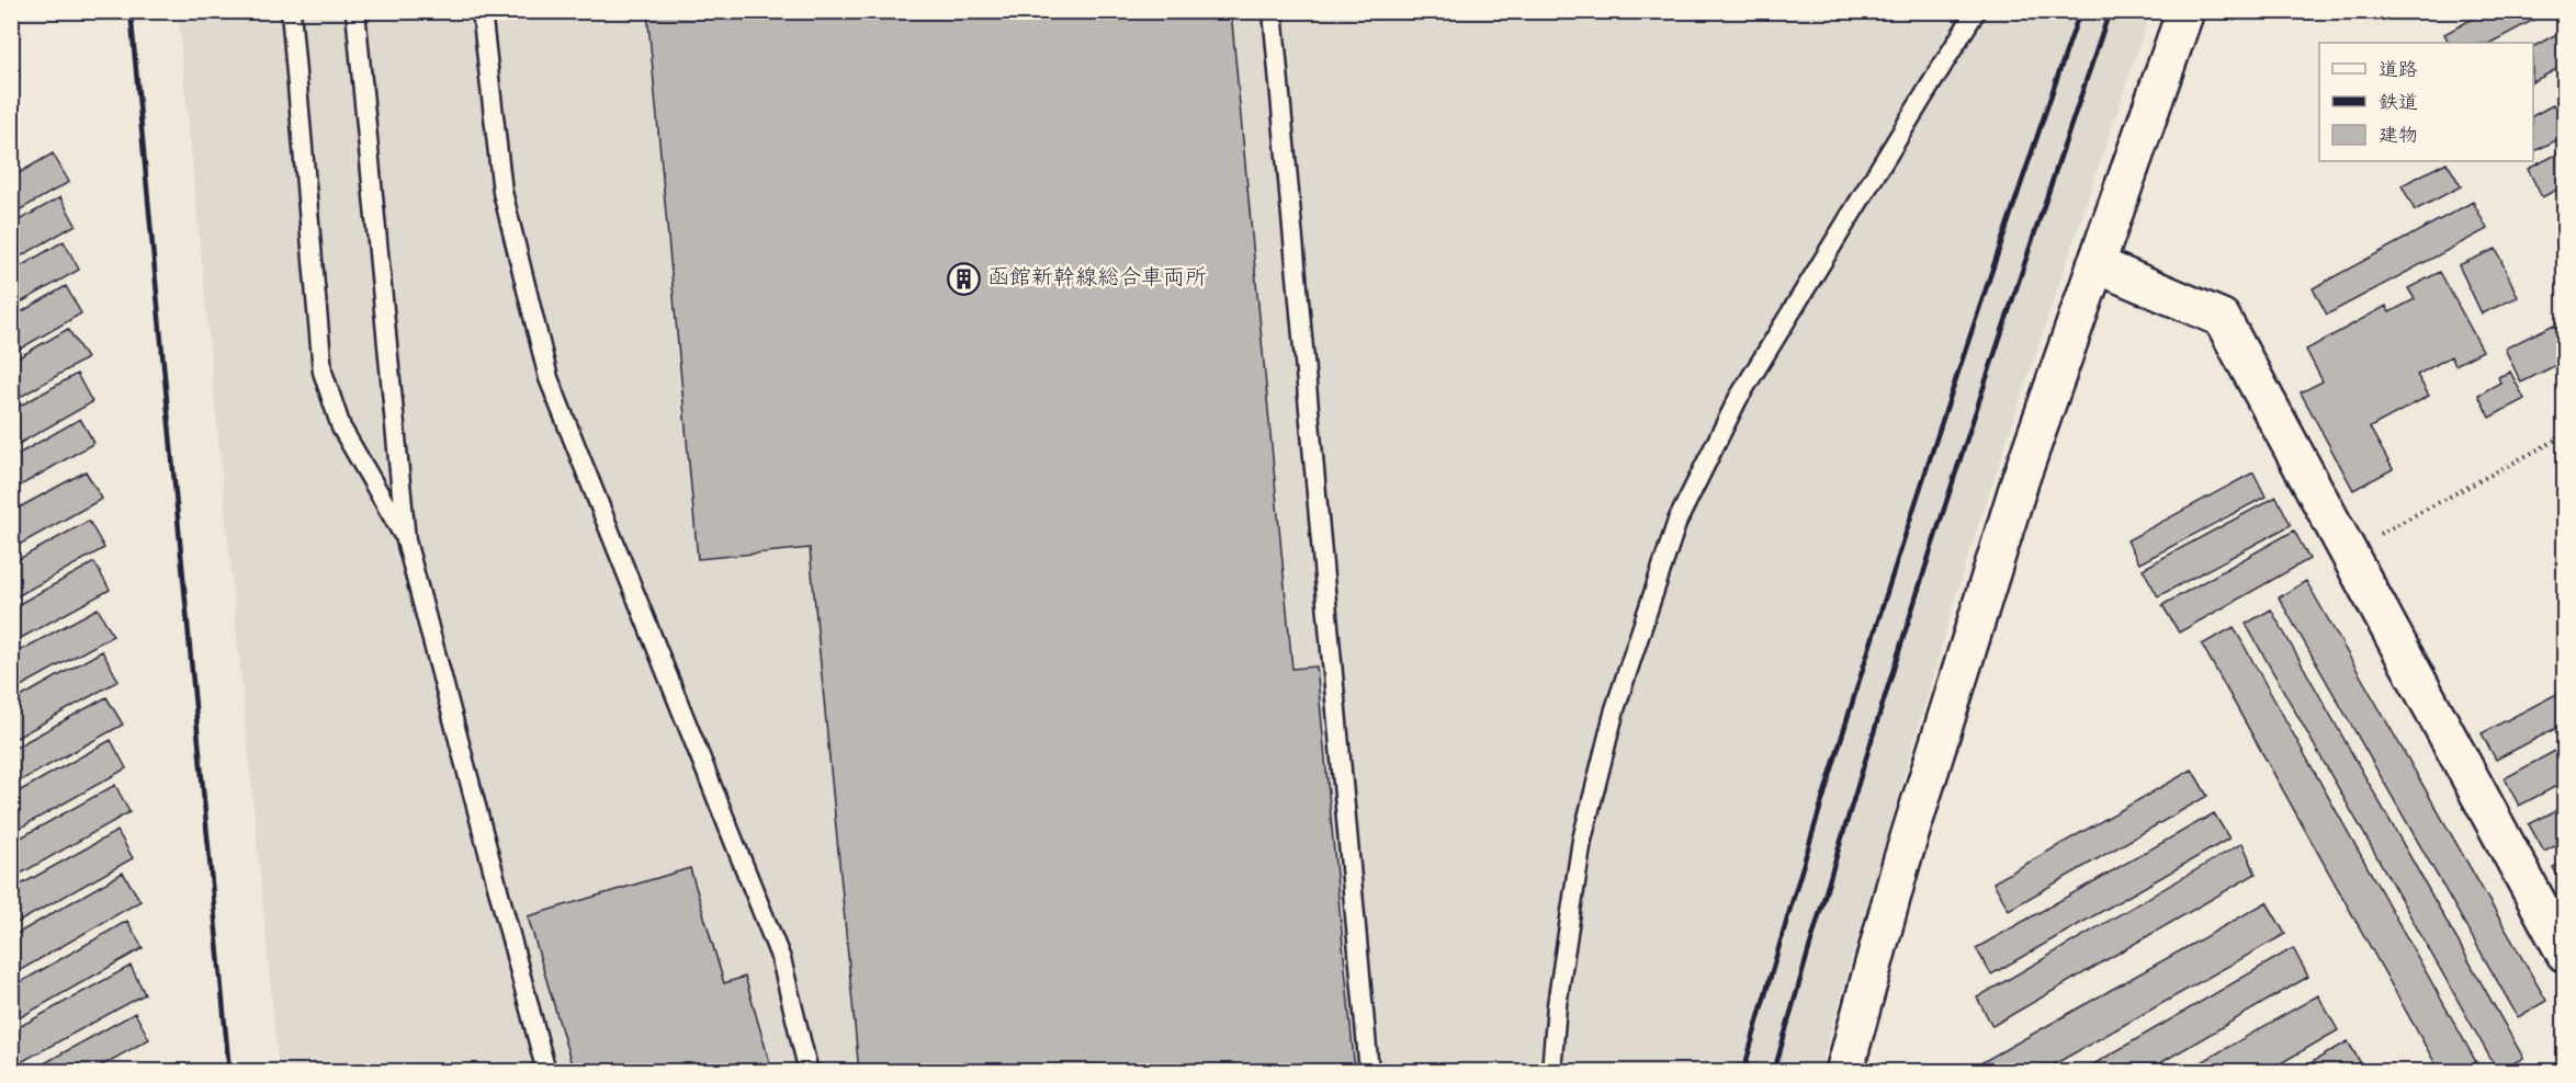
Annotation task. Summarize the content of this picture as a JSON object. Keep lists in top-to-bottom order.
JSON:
{
  "places": {
    "building": ["函館新幹線総合車両所"]
  },
  "legend": ["道路", "鉄道", "建物"]
}
